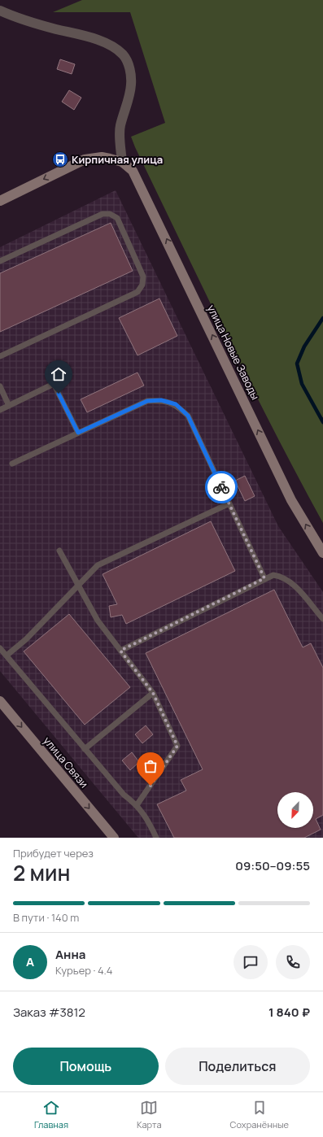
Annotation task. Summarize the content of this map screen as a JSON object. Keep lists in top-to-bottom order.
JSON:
{
  "streets": {
    "street": ["улица Новые Заводы", "улица Связи"]
  },
  "one_way": ["улица Новые Заводы", "улица Связи"],
  "places": {
    "bus stop": ["Кирпичная улица"]
  },
  "north": "bottom left",
  "page": {
    "heading": ["2 мин", "Прибудет через", "09:50–09:55"],
    "panel": [
      "Анна",
      "Курьер · 4.4",
      "Заказ #3812",
      "1 840 ₽"
    ],
    "bar": "В пути · 140 m",
    "round": "А",
    "buttons": ["Помощь", "Поделиться"],
    "tabs": ["Главная", "Карта", "Сохранённые"]
  }
}
